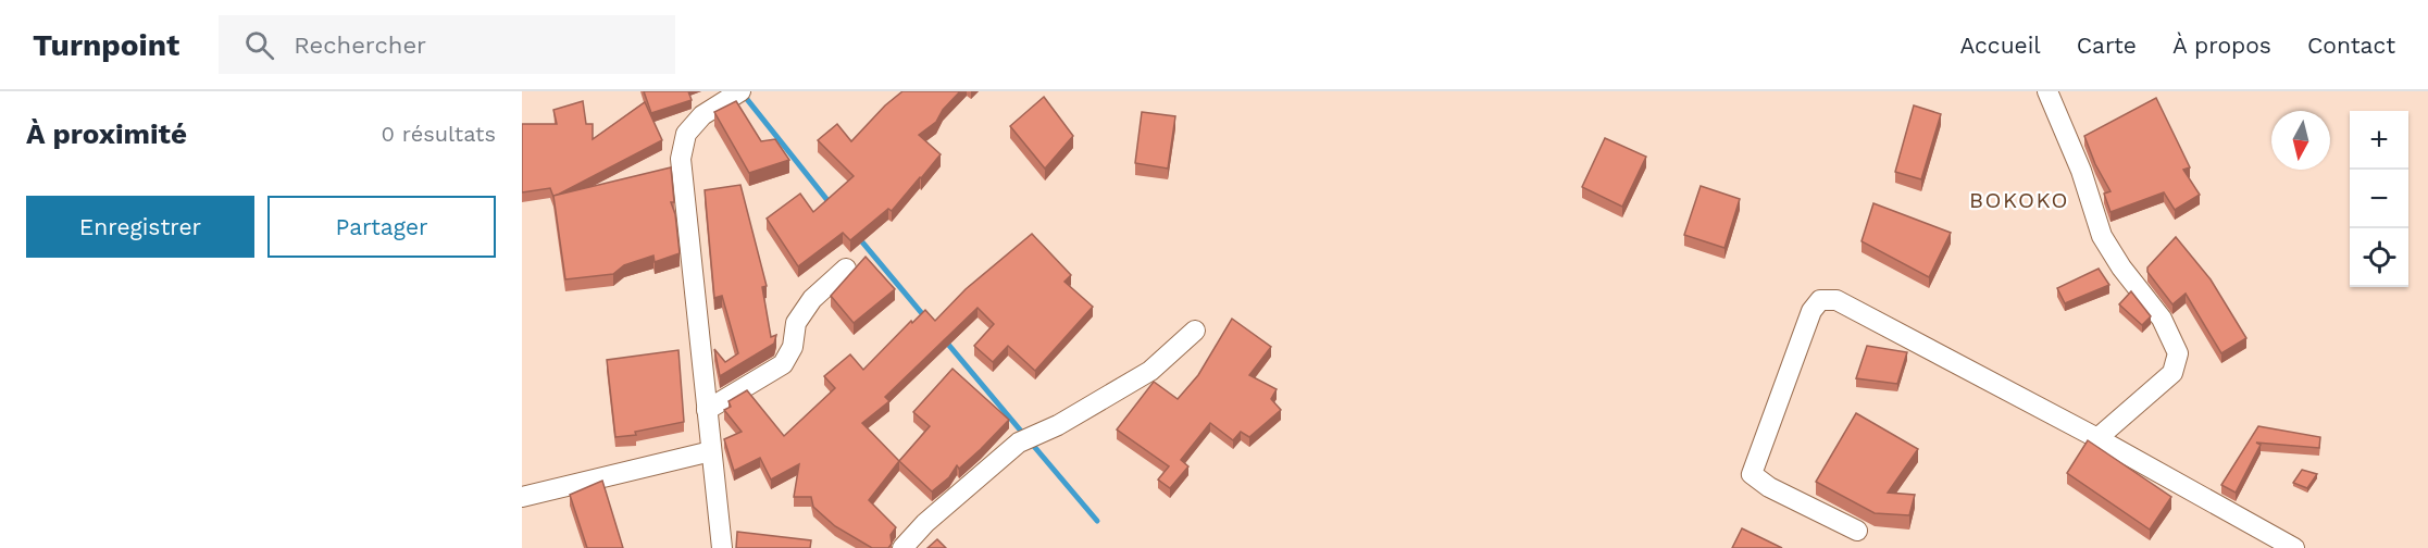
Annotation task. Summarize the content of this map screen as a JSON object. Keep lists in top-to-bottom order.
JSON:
{
  "districts": ["BOKOKO"],
  "north": "bottom",
  "page": {
    "header": "Turnpoint",
    "search": "Rechercher",
    "nav": [
      "Accueil",
      "Carte",
      "À propos",
      "Contact"
    ],
    "heading": ["À proximité", "0 résultats"],
    "map_buttons": ["+", "−"],
    "buttons": ["Enregistrer", "Partager"]
  }
}
